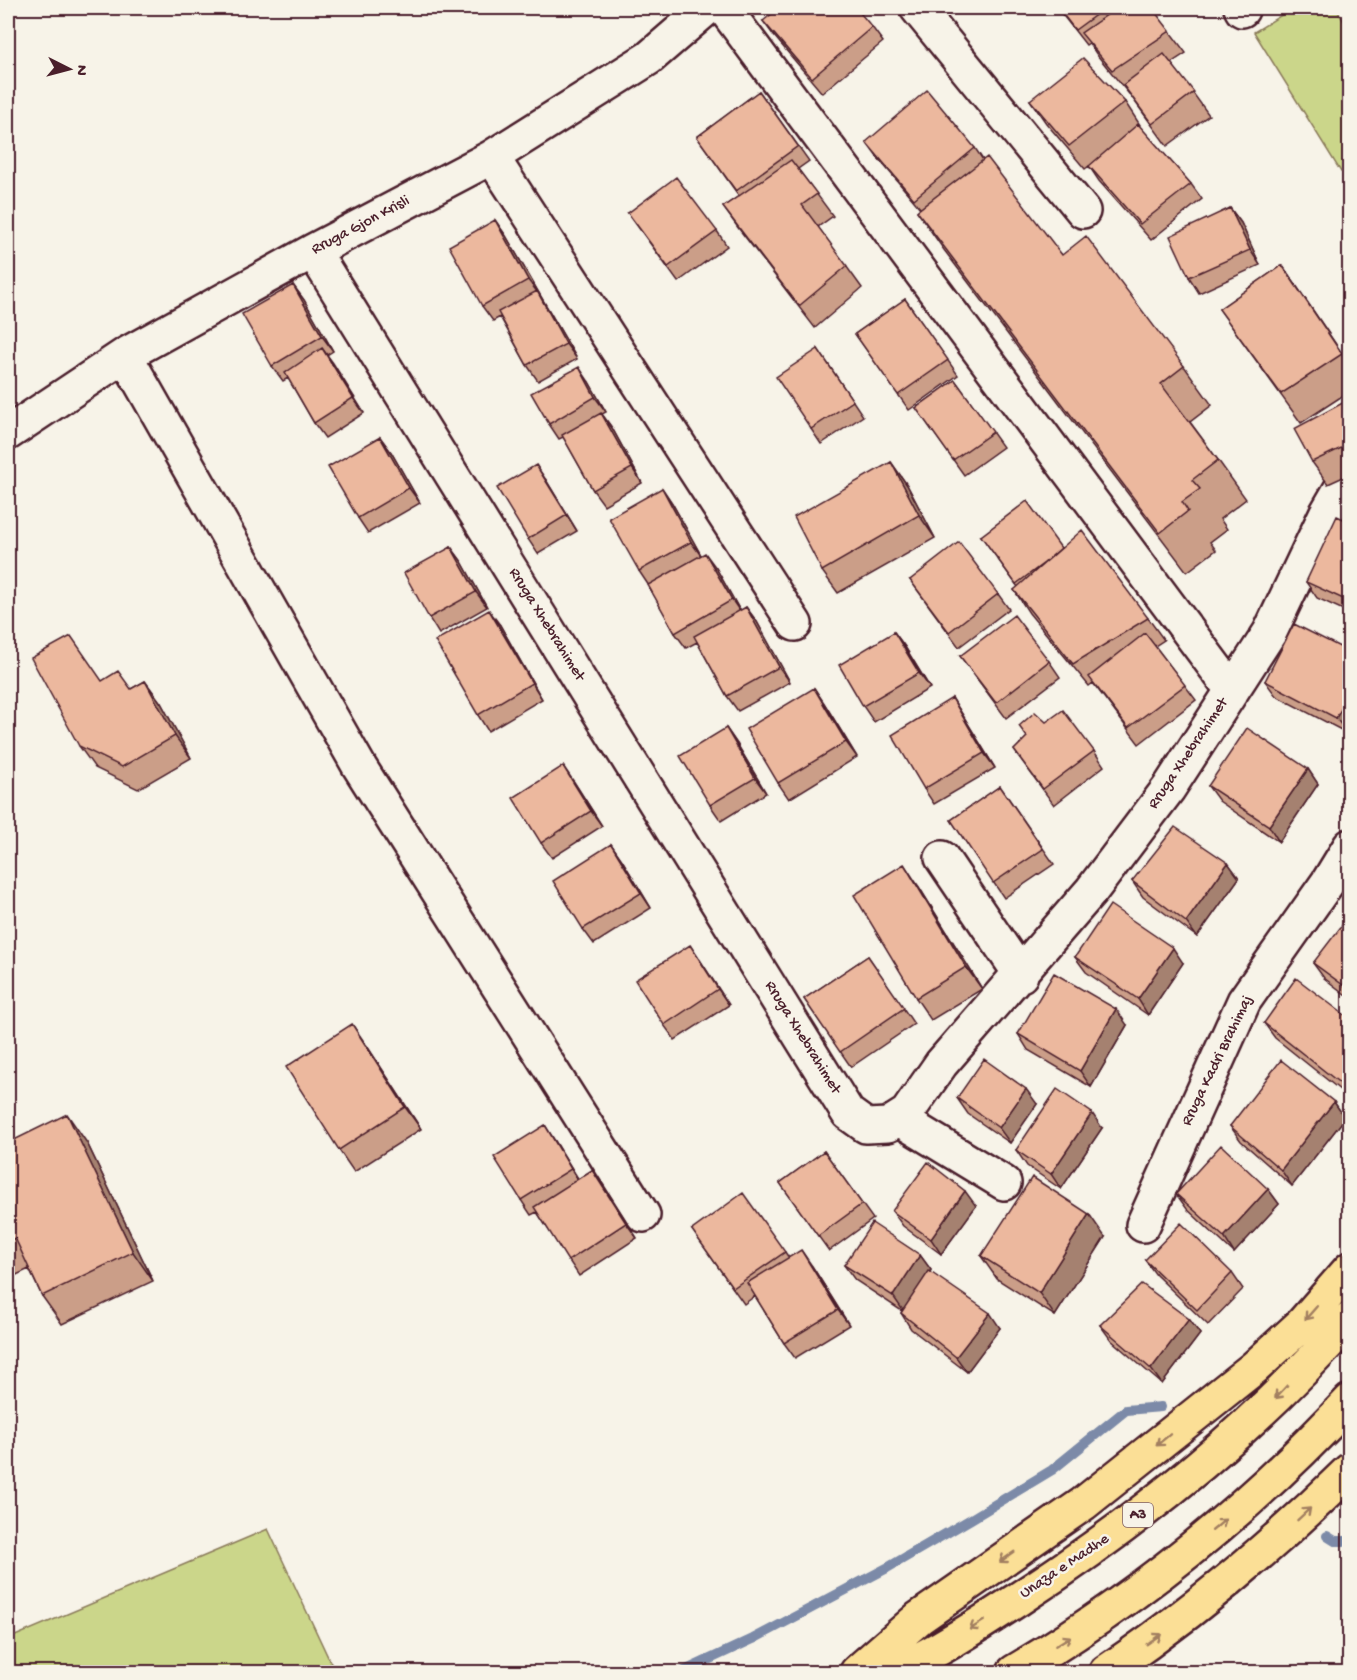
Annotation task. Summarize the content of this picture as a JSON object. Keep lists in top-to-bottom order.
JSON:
{
  "streets": {
    "highway": ["A3", "Unaza e Madhe"],
    "street": ["Rruga Gjon Krisli", "Rruga Xhebrahimet", "Rruga Kadri Brahimaj"]
  },
  "crossings": [
    ["Rruga Gjon Krisli", "Rruga Xhebrahimet"]
  ],
  "north": "right"
}
